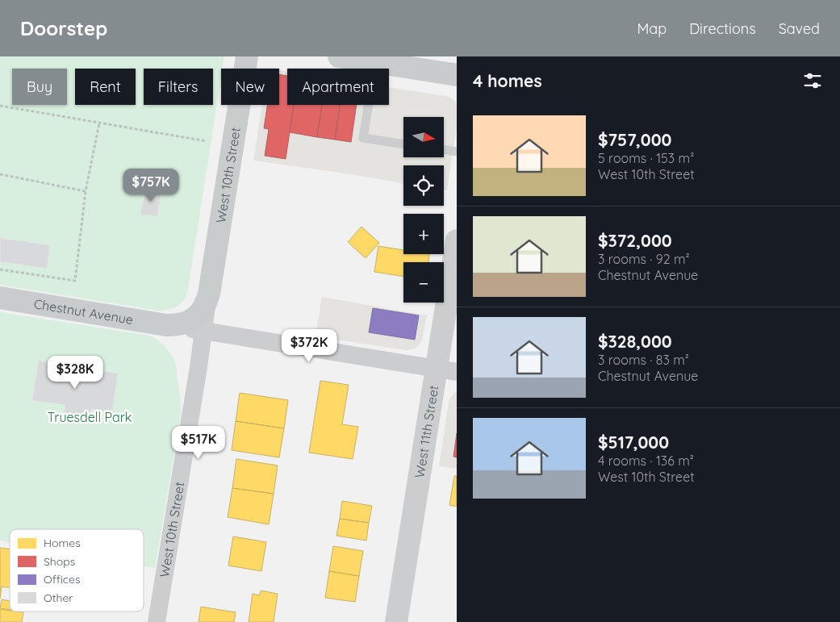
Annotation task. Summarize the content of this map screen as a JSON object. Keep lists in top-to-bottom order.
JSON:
{
  "streets": {
    "main road": ["West 10th Street", "Chestnut Avenue", "West 11th Street"]
  },
  "crossings": [
    ["West 10th Street", "Chestnut Avenue"],
    ["Chestnut Avenue", "West 11th Street"]
  ],
  "parks": ["Truesdell Park"],
  "legend": [
    "Homes",
    "Shops",
    "Offices",
    "Other"
  ],
  "north": "right",
  "page": {
    "header": "Doorstep",
    "nav": ["Map", "Directions", "Saved"],
    "heading": "4 homes",
    "chip": [
      "Buy",
      "Rent",
      "Filters",
      "New",
      "Apartment"
    ],
    "list": [
      {
        "name": "$757,000",
        "note": "5 rooms · 153 m² · West 10th Street"
      },
      {
        "name": "$372,000",
        "note": "3 rooms · 92 m² · Chestnut Avenue"
      },
      {
        "name": "$328,000",
        "note": "3 rooms · 83 m² · Chestnut Avenue"
      },
      {
        "name": "$517,000",
        "note": "4 rooms · 136 m² · West 10th Street"
      }
    ],
    "map_buttons": ["+", "−"],
    "price": [
      "$757K",
      "$372K",
      "$328K",
      "$517K"
    ]
  }
}
